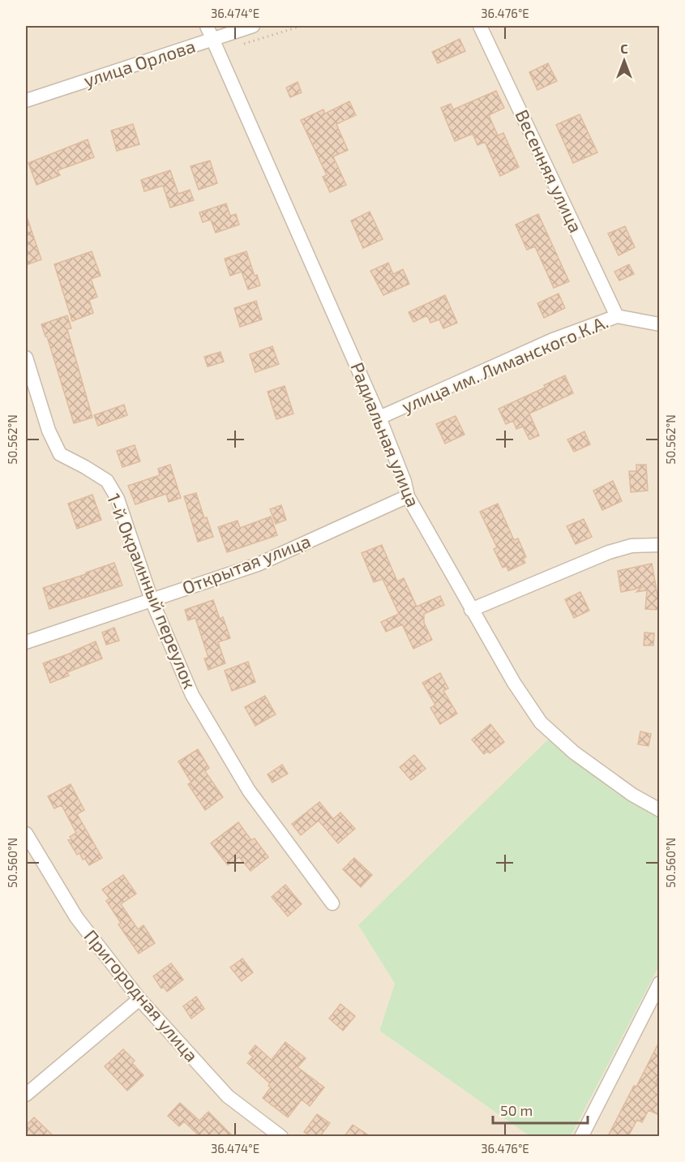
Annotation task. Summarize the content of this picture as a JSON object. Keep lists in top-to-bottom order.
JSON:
{
  "streets": {
    "street": [
      "улица Орлова",
      "Весенняя улица",
      "улица им. Лиманского К.А.",
      "Радиальная улица",
      "Открытая улица",
      "1-й Окраинный переулок",
      "Пригородная улица"
    ]
  },
  "crossings": [
    ["улица Орлова", "Радиальная улица"],
    ["Весенняя улица", "улица им. Лиманского К.А."],
    ["улица им. Лиманского К.А.", "Радиальная улица"],
    ["Радиальная улица", "Открытая улица"],
    ["Открытая улица", "1-й Окраинный переулок"]
  ],
  "scale_bar": "50 m",
  "north": "top",
  "coordinates": [
    "36.474°E",
    "36.476°E",
    "50.562°N",
    "50.560°N"
  ]
}
